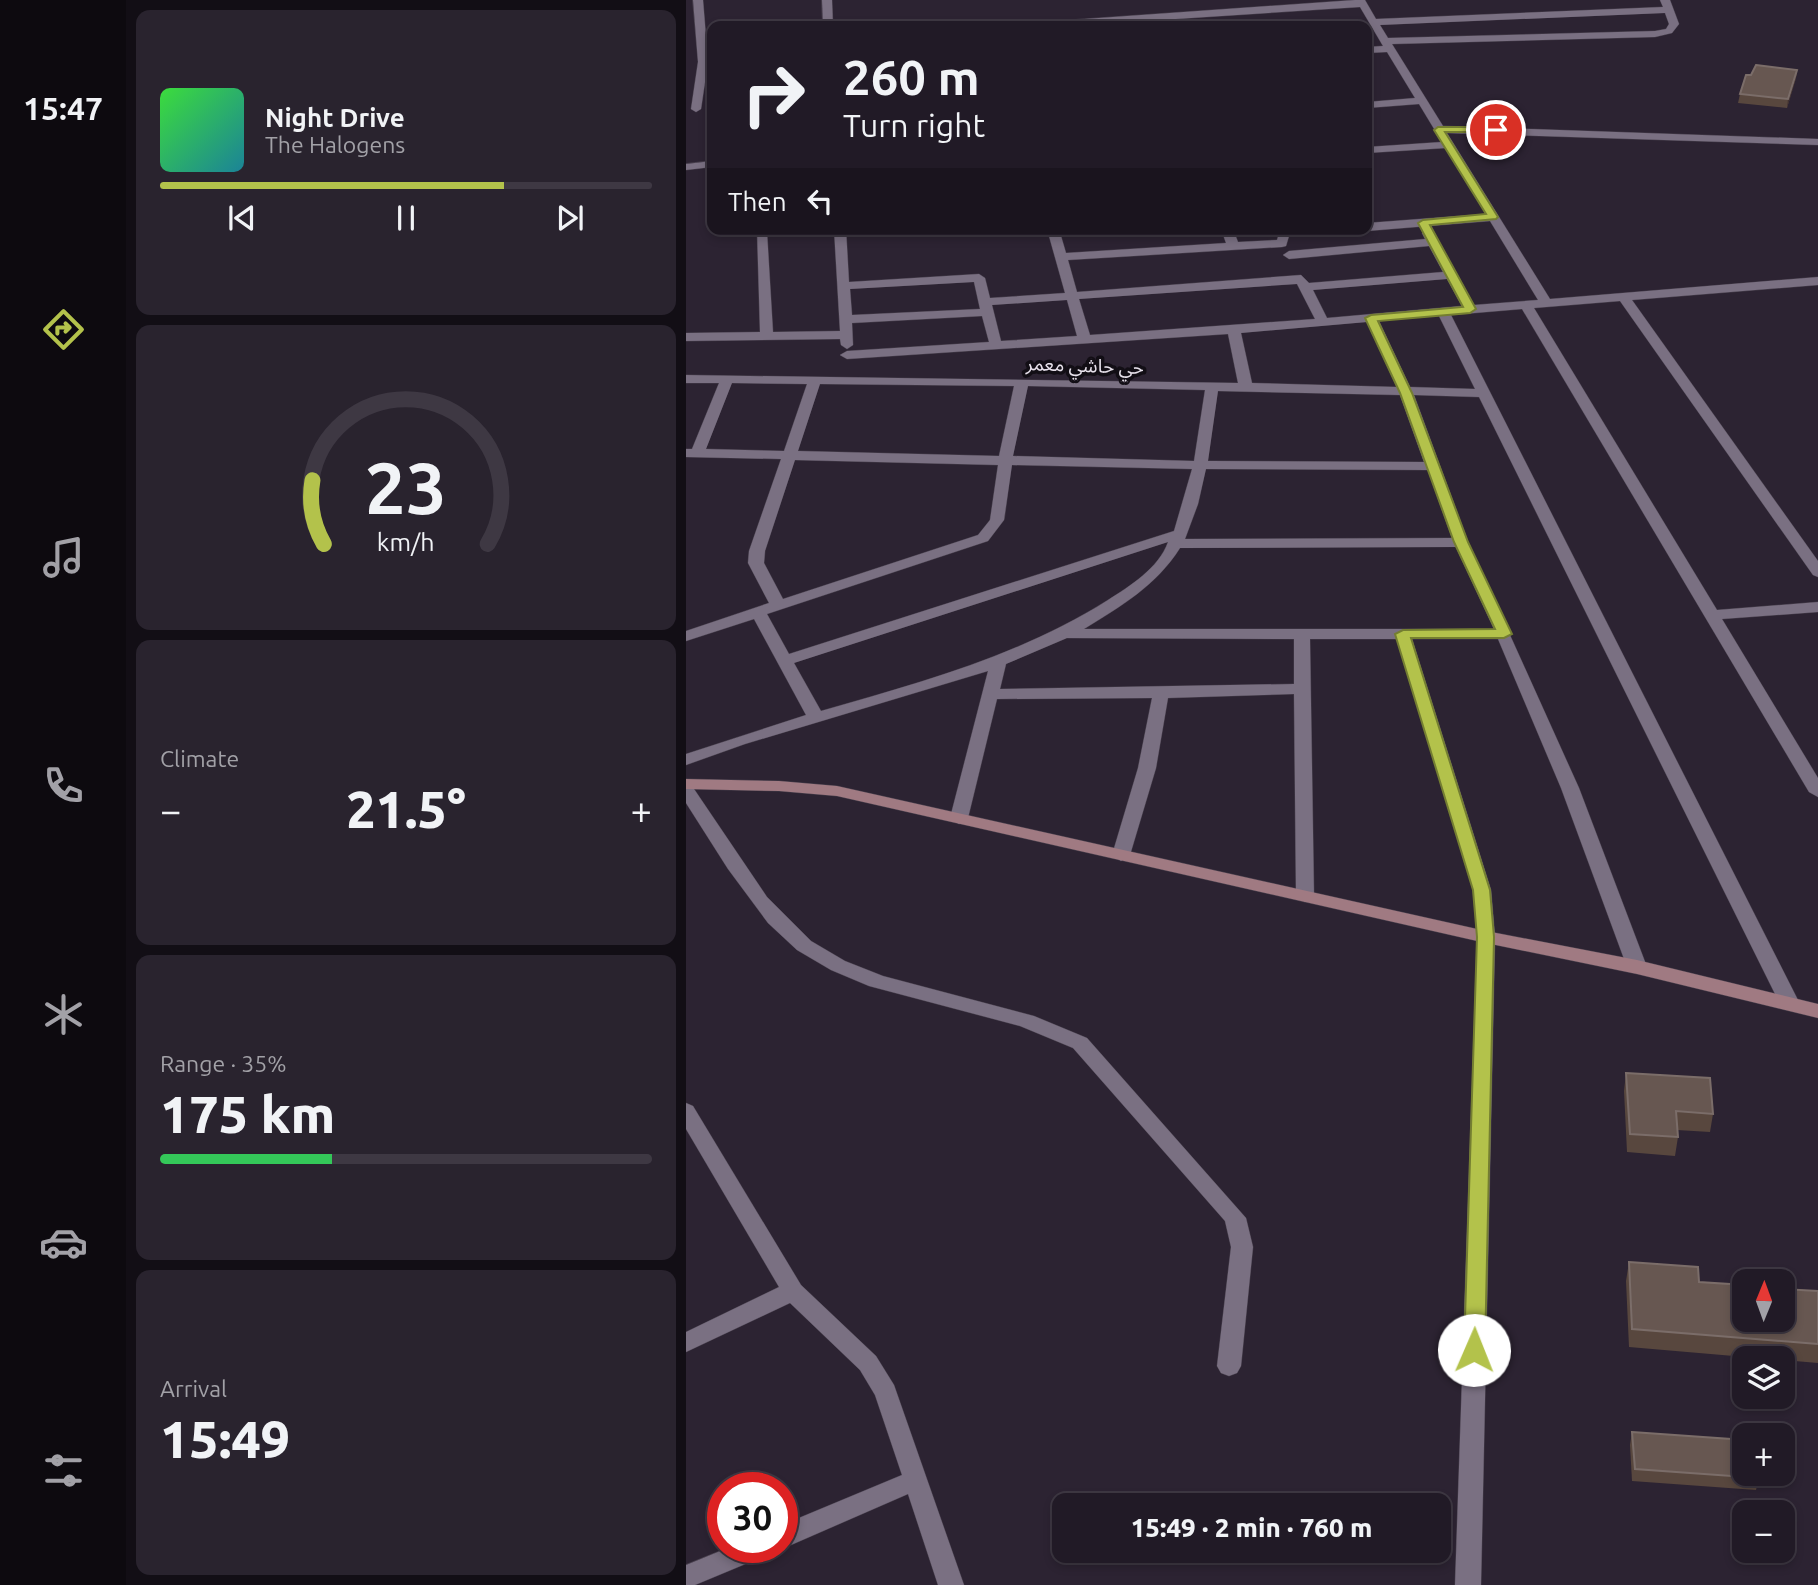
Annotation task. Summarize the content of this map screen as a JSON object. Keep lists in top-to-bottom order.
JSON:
{
  "streets": {
    "street": ["حي حاشي معمر"]
  },
  "north": "top",
  "page": {
    "tabs": "15:47",
    "turn": ["260 m", "Turn right"],
    "song": ["Night Drive", "The Halogens"],
    "then": "Then",
    "tile": [
      "Climate",
      ["Range · 35%", "175 km"],
      ["Arrival", "15:49"]
    ],
    "heat": ["−", "21.5°", "+"],
    "map_buttons": ["+", "−"],
    "limit": "30",
    "trip": "15:49 · 2 min · 760 m",
    "gauge": ["23", "km/h"]
  }
}
